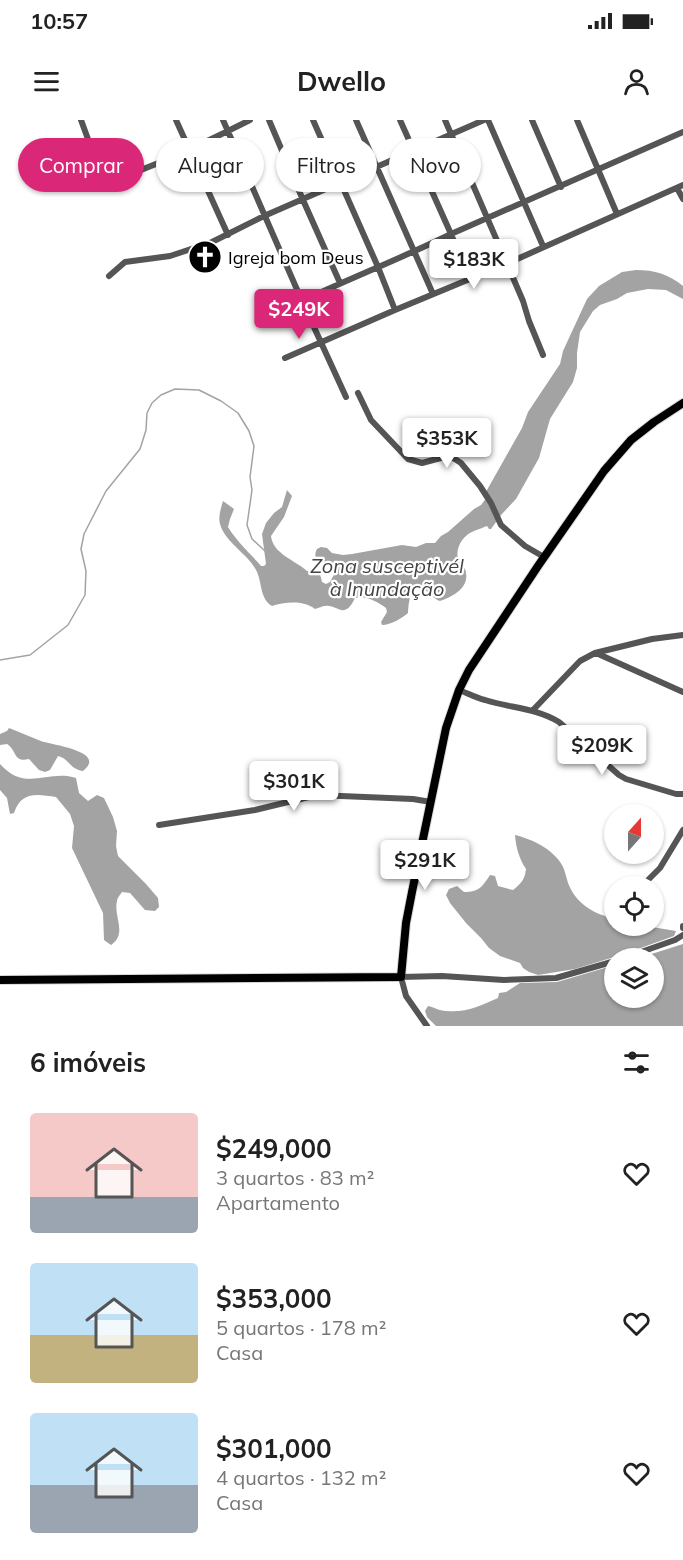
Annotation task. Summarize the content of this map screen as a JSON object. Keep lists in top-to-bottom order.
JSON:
{
  "water": ["Zona susceptivél à Inundação"],
  "places": {
    "church": ["Igreja bom Deus"]
  },
  "north": "top",
  "page": {
    "status": "10:57",
    "header": "Dwello",
    "chip": [
      "Comprar",
      "Alugar",
      "Filtros",
      "Novo"
    ],
    "price": [
      "$183K",
      "$249K",
      "$353K",
      "$209K",
      "$301K",
      "$291K"
    ],
    "heading": "6 imóveis",
    "list": [
      {
        "name": "$249,000",
        "note": "3 quartos · 83 m² · Apartamento"
      },
      {
        "name": "$353,000",
        "note": "5 quartos · 178 m² · Casa"
      },
      {
        "name": "$301,000",
        "note": "4 quartos · 132 m² · Casa"
      }
    ]
  }
}
